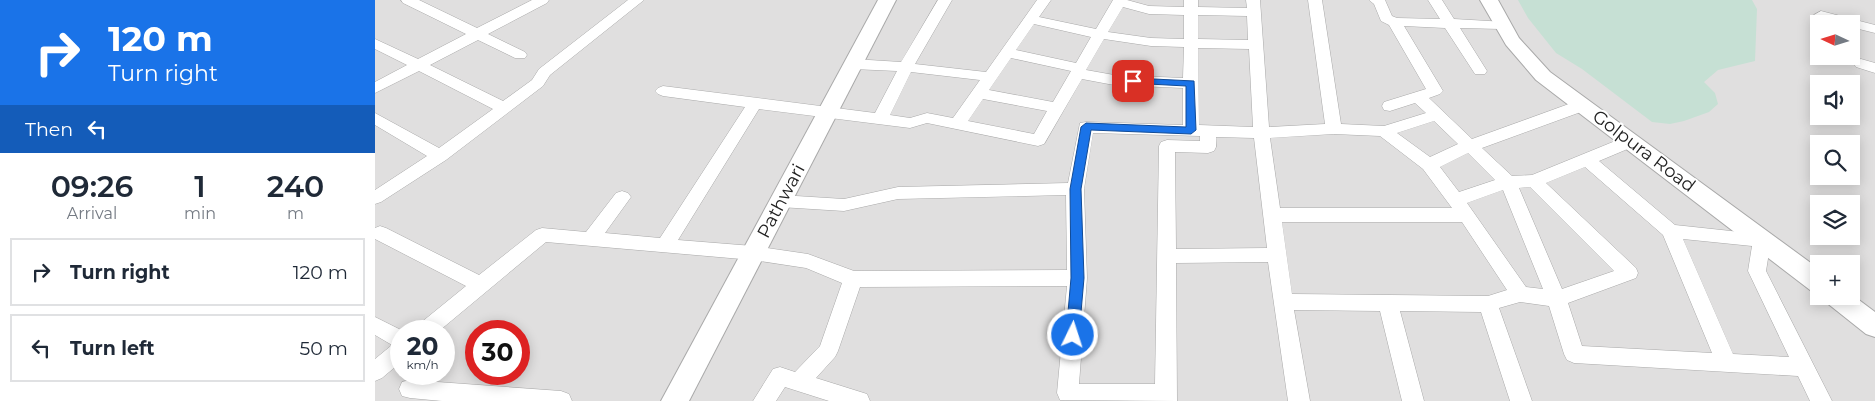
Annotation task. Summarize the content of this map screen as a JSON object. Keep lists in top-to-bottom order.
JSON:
{
  "streets": {
    "street": ["Golpura Road", "Pathwari"]
  },
  "north": "left",
  "page": {
    "turn": ["120 m", "Turn right"],
    "map_buttons": "+",
    "then": "Then",
    "eta": [
      "09:26",
      "Arrival",
      "1",
      "min",
      "240",
      "m"
    ],
    "list": [
      {
        "name": "Turn right",
        "value": "120 m"
      },
      {
        "name": "Turn left",
        "value": "50 m"
      }
    ],
    "speed": "20 km/h",
    "limit": "30"
  }
}
